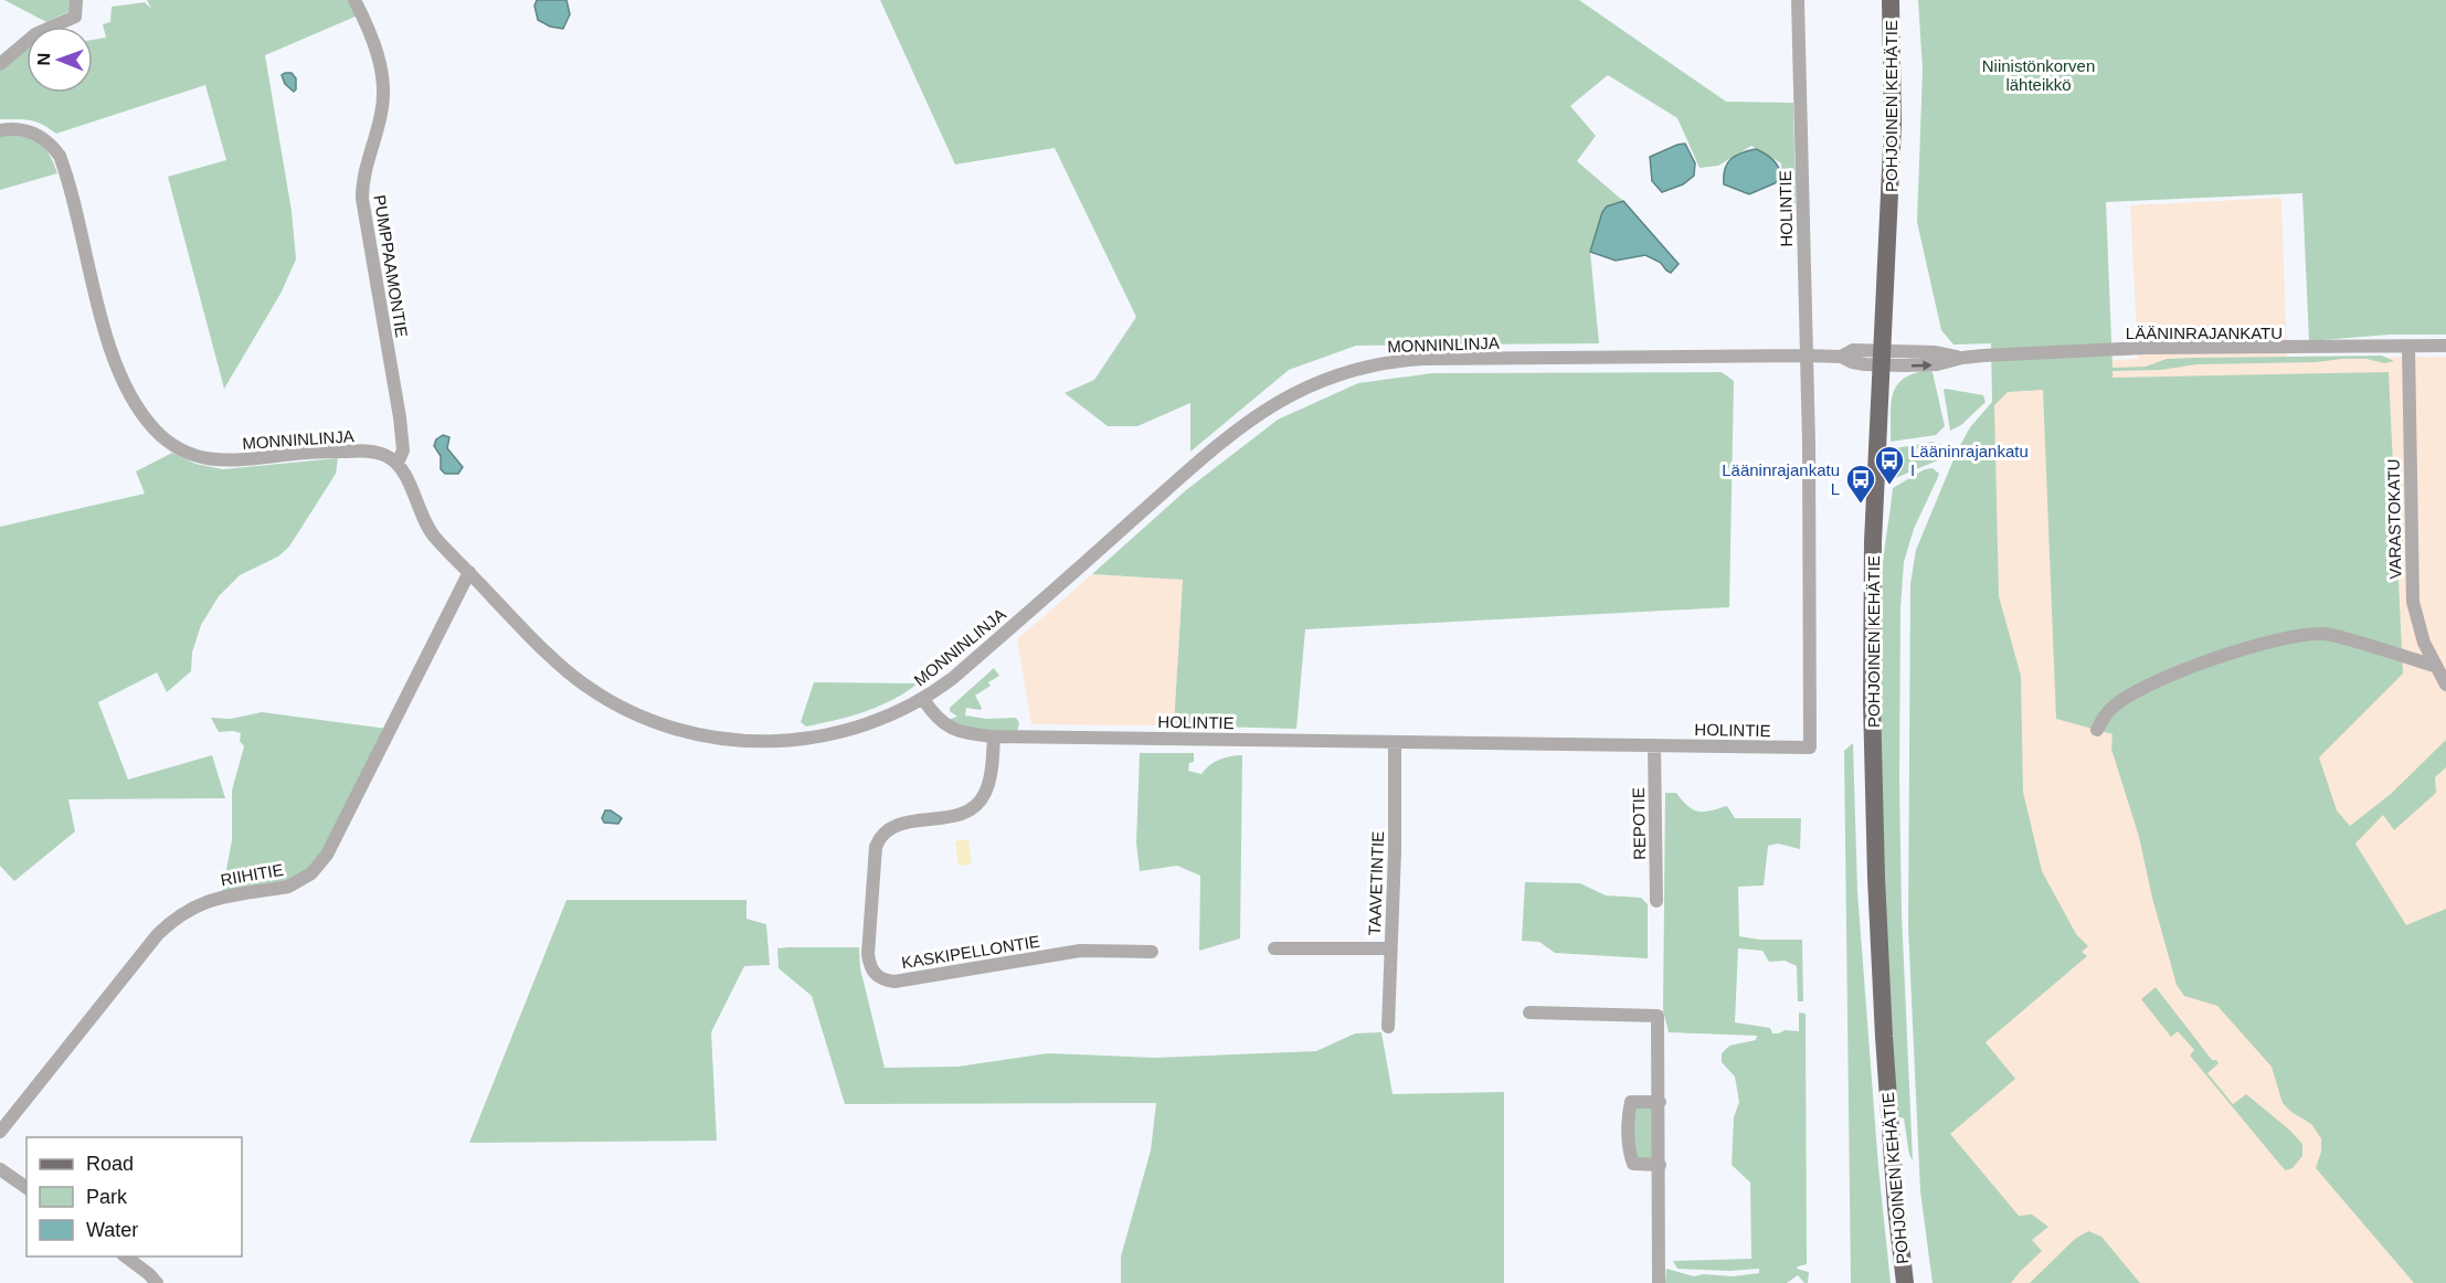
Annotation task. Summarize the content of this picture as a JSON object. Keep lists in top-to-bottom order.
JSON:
{
  "streets": {
    "main road": ["POHJOINEN KEHÄTIE"],
    "street": [
      "HOLINTIE",
      "PUMPPAAMONTIE",
      "LÄÄNINRAJANKATU",
      "MONNINLINJA",
      "VARASTOKATU",
      "REPOTIE",
      "RIIHITIE",
      "TAAVETINTIE",
      "KASKIPELLONTIE"
    ]
  },
  "crossings": [
    ["POHJOINEN KEHÄTIE", "LÄÄNINRAJANKATU"],
    ["POHJOINEN KEHÄTIE", "MONNINLINJA"],
    ["HOLINTIE", "MONNINLINJA"],
    ["HOLINTIE", "REPOTIE"],
    ["HOLINTIE", "TAAVETINTIE"],
    ["HOLINTIE", "KASKIPELLONTIE"],
    ["PUMPPAAMONTIE", "MONNINLINJA"],
    ["LÄÄNINRAJANKATU", "MONNINLINJA"],
    ["LÄÄNINRAJANKATU", "VARASTOKATU"],
    ["MONNINLINJA", "RIIHITIE"]
  ],
  "parks": ["Niinistönkorven lähteikkö"],
  "places": {
    "bus stop": ["Lääninrajankatu I", "Lääninrajankatu L"]
  },
  "legend": ["Road", "Park", "Water"],
  "north": "left"
}
